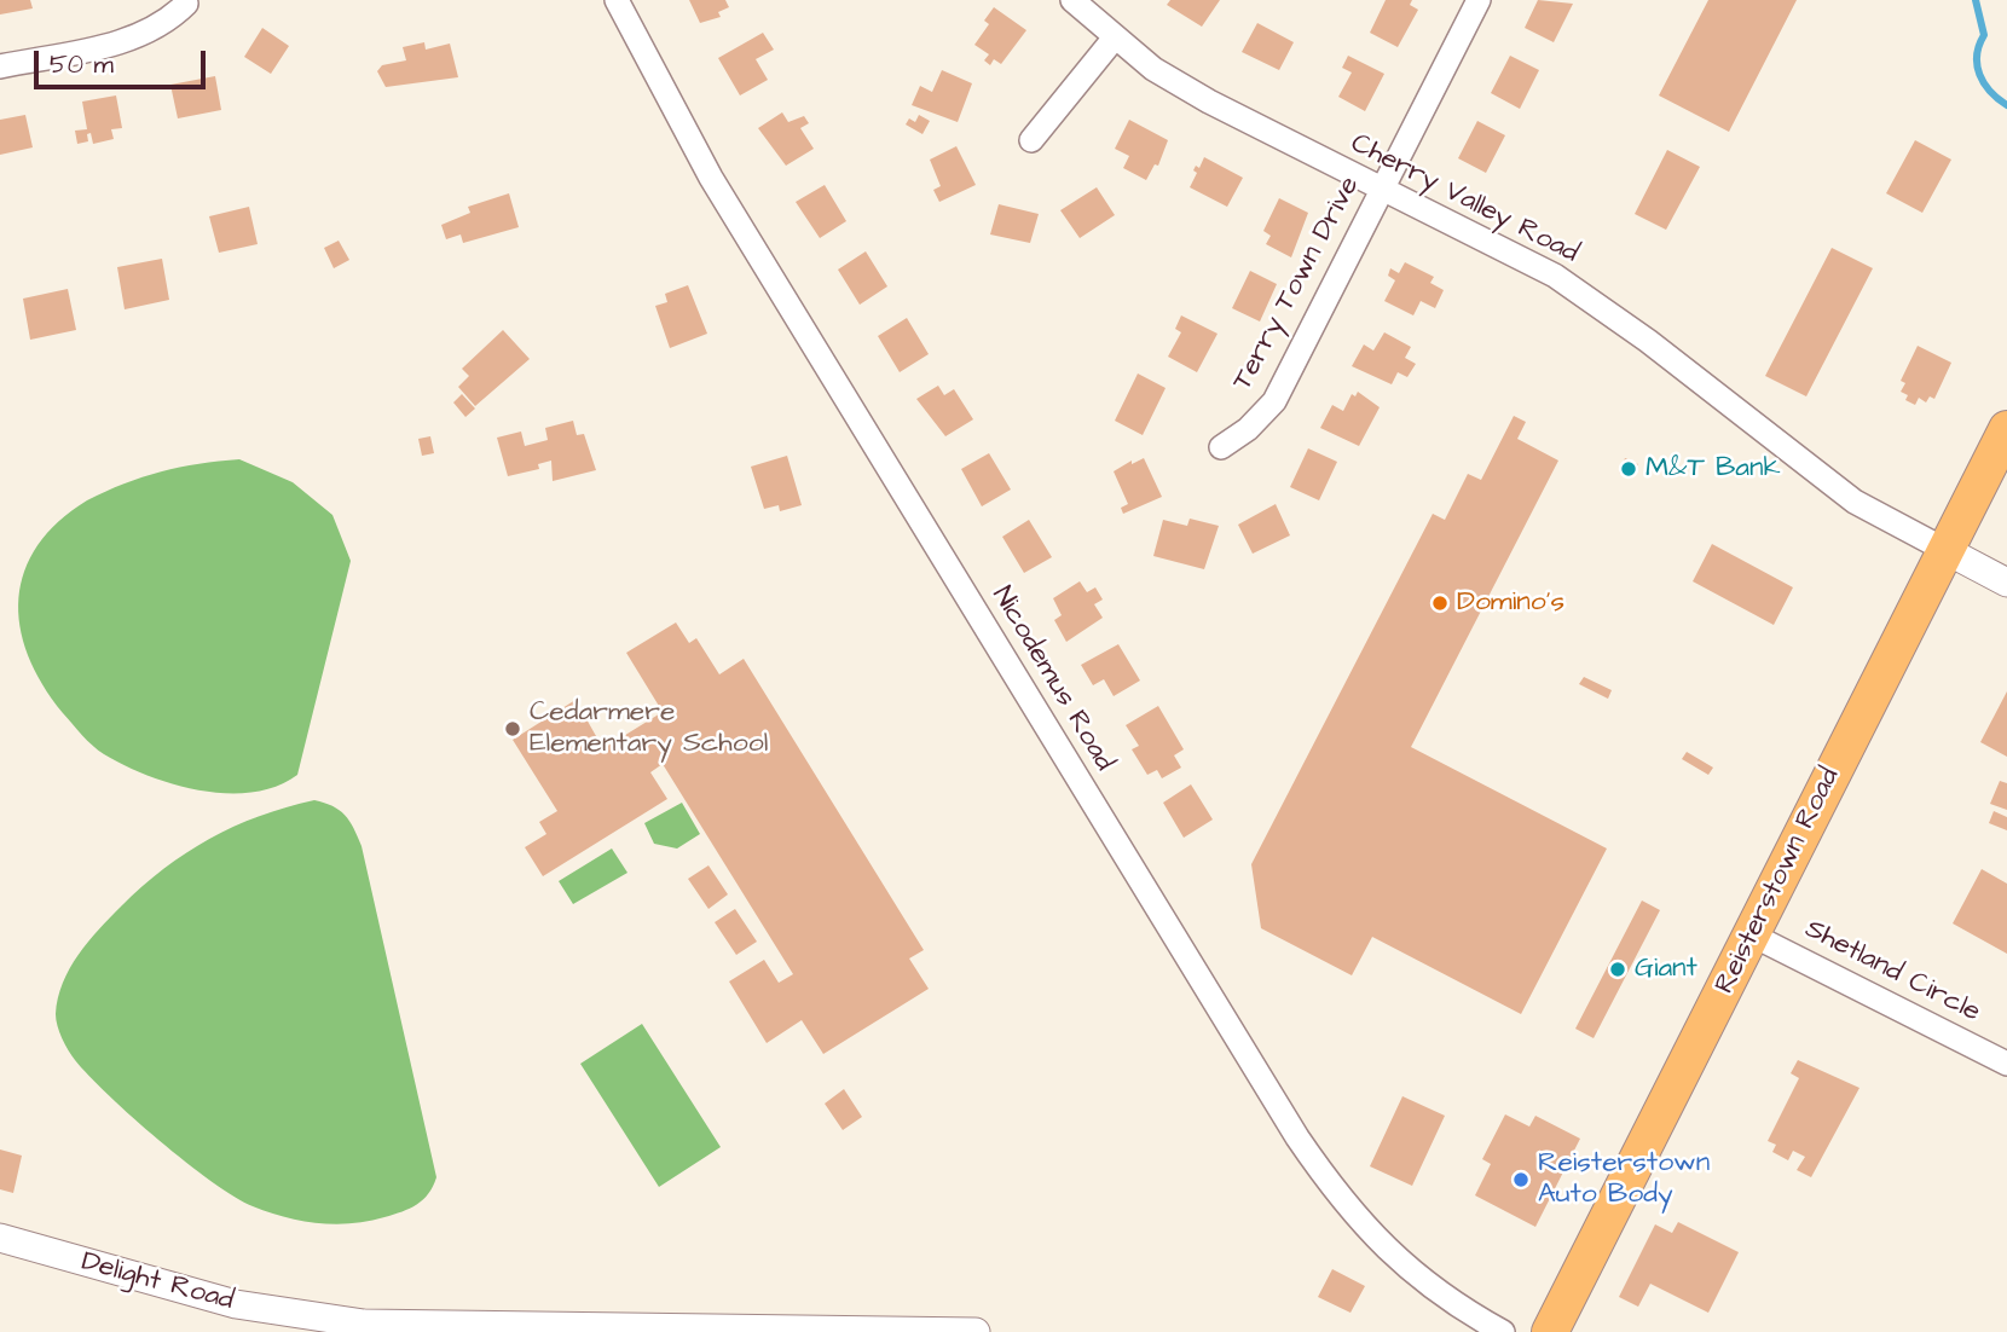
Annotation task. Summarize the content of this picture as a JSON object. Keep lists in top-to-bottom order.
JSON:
{
  "streets": {
    "main road": ["Reisterstown Road"],
    "street": [
      "Cherry Valley Road",
      "Terry Town Drive",
      "Nicodemus Road",
      "Shetland Circle",
      "Delight Road"
    ]
  },
  "crossings": [
    ["Cherry Valley Road", "Terry Town Drive"],
    ["Cherry Valley Road", "Reisterstown Road"],
    ["Reisterstown Road", "Shetland Circle"]
  ],
  "places": [
    "M&T Bank",
    "Domino's",
    "Cedarmere Elementary School",
    "Giant",
    "Reisterstown Auto Body"
  ],
  "scale_bar": "50 m"
}
